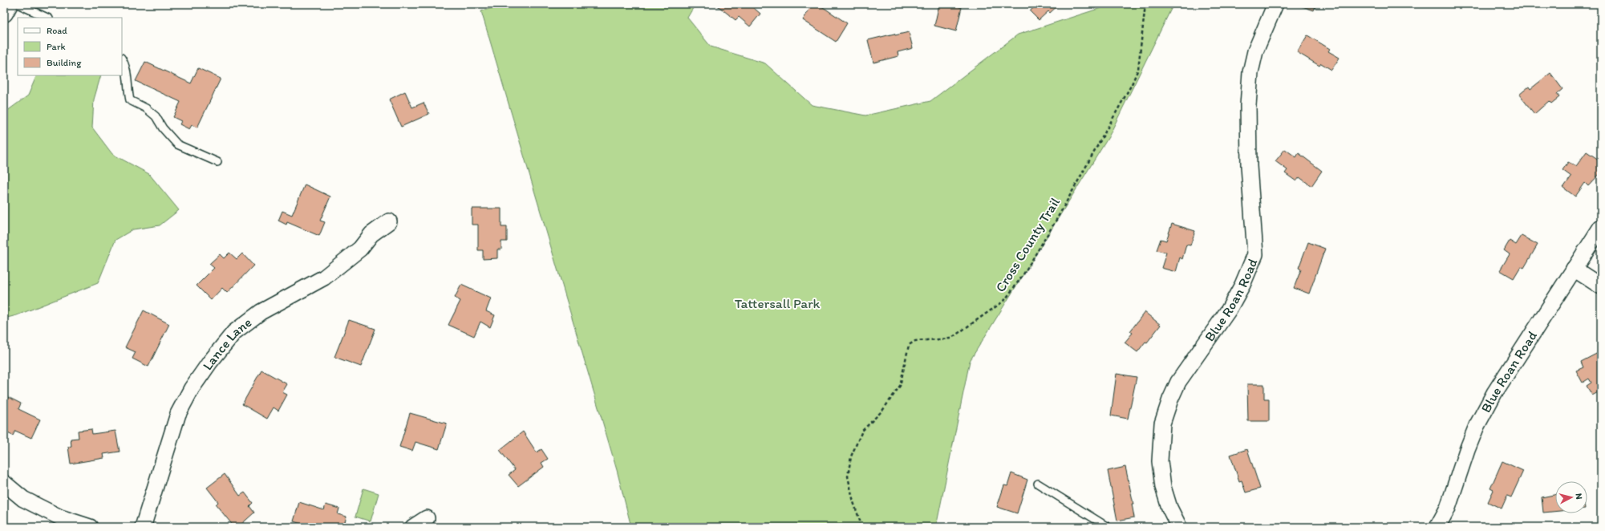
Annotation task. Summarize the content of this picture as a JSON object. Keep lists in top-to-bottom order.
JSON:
{
  "streets": {
    "street": ["Blue Roan Road", "Lance Lane"],
    "path": ["Cross County Trail"]
  },
  "parks": ["Tattersall Park"],
  "legend": ["Road", "Park", "Building"],
  "north": "right"
}
